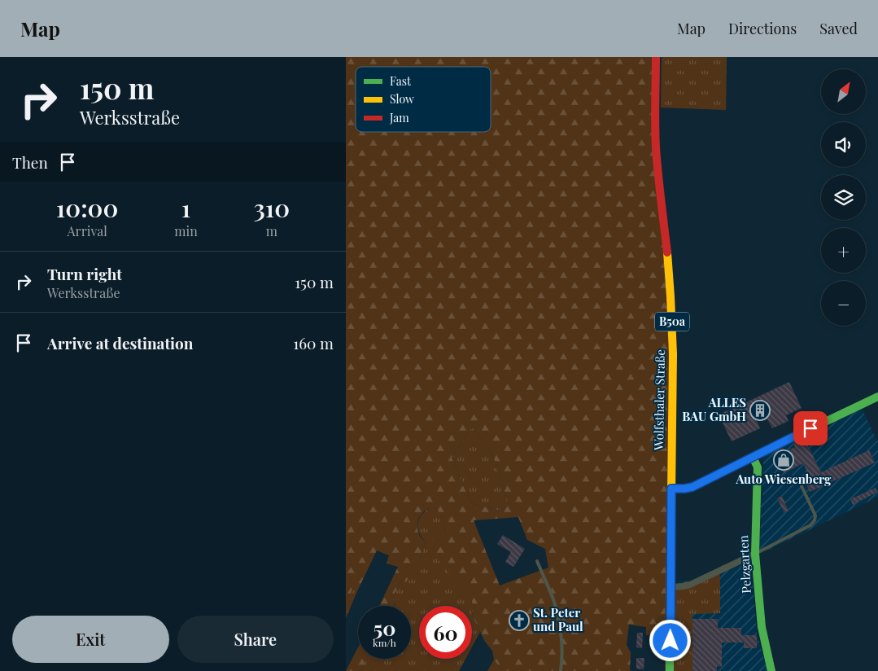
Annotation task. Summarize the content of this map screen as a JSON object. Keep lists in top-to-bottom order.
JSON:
{
  "streets": {
    "main road": ["B50a", "Wolfsthaler Straße", "Pelzgarten"]
  },
  "places": {
    "building": ["ALLES BAU GmbH"],
    "shop": ["Auto Wiesenberg"],
    "church": ["St. Peter und Paul"]
  },
  "legend": ["Fast", "Slow", "Jam"],
  "north": "top right",
  "page": {
    "header": "Map",
    "nav": ["Map", "Directions", "Saved"],
    "turn": ["150 m", "Werksstraße"],
    "map_buttons": ["+", "−"],
    "then": "Then",
    "eta": [
      "10:00",
      "Arrival",
      "1",
      "min",
      "310",
      "m"
    ],
    "list": [
      {
        "name": "Turn right",
        "note": "Werksstraße",
        "value": "150 m"
      },
      {
        "name": "Arrive at destination",
        "value": "160 m"
      }
    ],
    "speed": "50 km/h",
    "limit": "60",
    "buttons": ["Exit", "Share"]
  }
}
